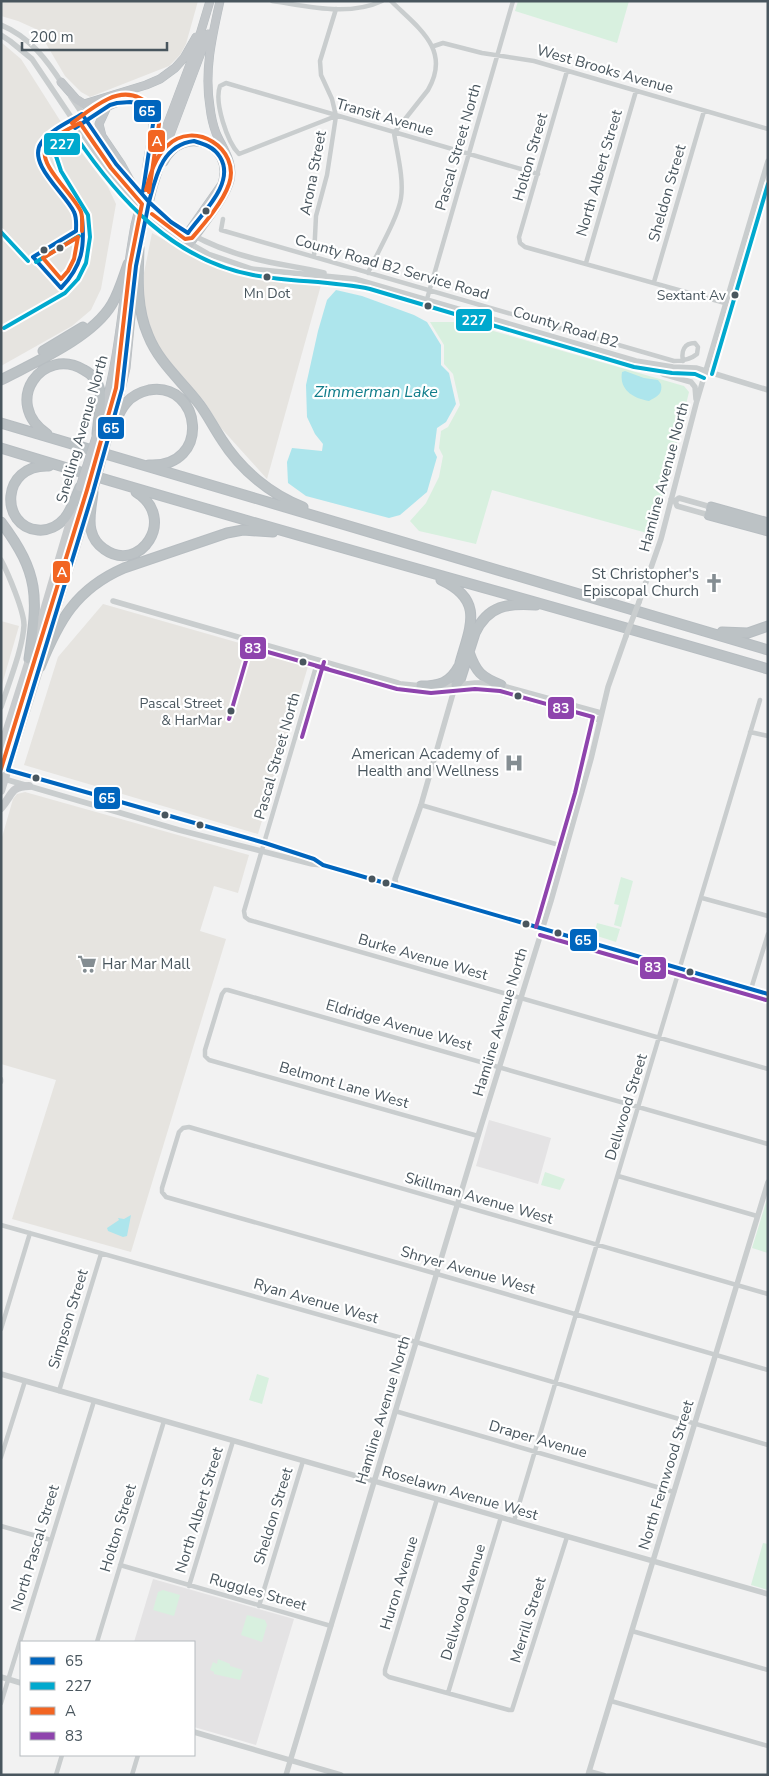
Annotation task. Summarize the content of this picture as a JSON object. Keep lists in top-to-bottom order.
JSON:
{
  "streets": {
    "highway": ["Snelling Avenue North"],
    "street": [
      "West Brooks Avenue",
      "Transit Avenue",
      "Pascal Street North",
      "Holton Street",
      "Arona Street",
      "North Albert Street",
      "Sheldon Street",
      "County Road B2 Service Road",
      "County Road B2",
      "Hamline Avenue North",
      "Burke Avenue West",
      "Eldridge Avenue West",
      "Belmont Lane West",
      "Dellwood Street",
      "Skillman Avenue West",
      "Shryer Avenue West",
      "Ryan Avenue West",
      "Simpson Street",
      "Draper Avenue",
      "North Fernwood Street",
      "Roselawn Avenue West",
      "North Pascal Street",
      "Huron Avenue",
      "Ruggles Street",
      "Dellwood Avenue",
      "Merrill Street"
    ]
  },
  "crossings": [
    ["West Brooks Avenue", "Pascal Street North"],
    ["West Brooks Avenue", "Holton Street"],
    ["West Brooks Avenue", "North Albert Street"],
    ["West Brooks Avenue", "Sheldon Street"],
    ["Transit Avenue", "Pascal Street North"],
    ["Transit Avenue", "Holton Street"],
    ["Transit Avenue", "Arona Street"],
    ["Pascal Street North", "County Road B2 Service Road"],
    ["Pascal Street North", "County Road B2"],
    ["Pascal Street North", "Burke Avenue West"],
    ["Holton Street", "North Albert Street"],
    ["Holton Street", "Roselawn Avenue West"],
    ["Holton Street", "Ruggles Street"],
    ["Arona Street", "County Road B2 Service Road"],
    ["North Albert Street", "Roselawn Avenue West"],
    ["North Albert Street", "Ruggles Street"],
    ["Sheldon Street", "Roselawn Avenue West"],
    ["Sheldon Street", "Ruggles Street"],
    ["County Road B2", "Hamline Avenue North"],
    ["Hamline Avenue North", "Burke Avenue West"],
    ["Hamline Avenue North", "Eldridge Avenue West"],
    ["Hamline Avenue North", "Belmont Lane West"],
    ["Hamline Avenue North", "Skillman Avenue West"],
    ["Hamline Avenue North", "Shryer Avenue West"],
    ["Hamline Avenue North", "Ryan Avenue West"],
    ["Hamline Avenue North", "Draper Avenue"],
    ["Hamline Avenue North", "Roselawn Avenue West"],
    ["Hamline Avenue North", "Ruggles Street"],
    ["Burke Avenue West", "Dellwood Street"],
    ["Eldridge Avenue West", "Belmont Lane West"],
    ["Eldridge Avenue West", "Dellwood Street"],
    ["Dellwood Street", "Skillman Avenue West"],
    ["Dellwood Street", "Shryer Avenue West"],
    ["Dellwood Street", "Ryan Avenue West"],
    ["Dellwood Street", "Draper Avenue"],
    ["Dellwood Street", "Roselawn Avenue West"],
    ["Skillman Avenue West", "Shryer Avenue West"],
    ["Skillman Avenue West", "North Fernwood Street"],
    ["Shryer Avenue West", "North Fernwood Street"],
    ["Ryan Avenue West", "Simpson Street"],
    ["Ryan Avenue West", "North Fernwood Street"],
    ["Simpson Street", "Roselawn Avenue West"],
    ["Draper Avenue", "North Fernwood Street"],
    ["North Fernwood Street", "Roselawn Avenue West"],
    ["Roselawn Avenue West", "North Pascal Street"],
    ["Roselawn Avenue West", "Huron Avenue"],
    ["Roselawn Avenue West", "Dellwood Avenue"],
    ["Roselawn Avenue West", "Merrill Street"],
    ["Huron Avenue", "Dellwood Avenue"],
    ["Huron Avenue", "Merrill Street"],
    ["Dellwood Avenue", "Merrill Street"]
  ],
  "water": ["Zimmerman Lake"],
  "places": {
    "other": ["Mn Dot", "Sextant Av", "Pascal Street & HarMar"],
    "church": ["St Christopher's Episcopal Church"],
    "hospital": ["American Academy of Health and Wellness"],
    "supermarket": ["Har Mar Mall"]
  },
  "lines": [
    "transit line A",
    "transit line 65",
    "transit line 227",
    "transit line 83"
  ],
  "legend": [
    "65",
    "227",
    "A",
    "83"
  ],
  "scale_bar": "200 m"
}
